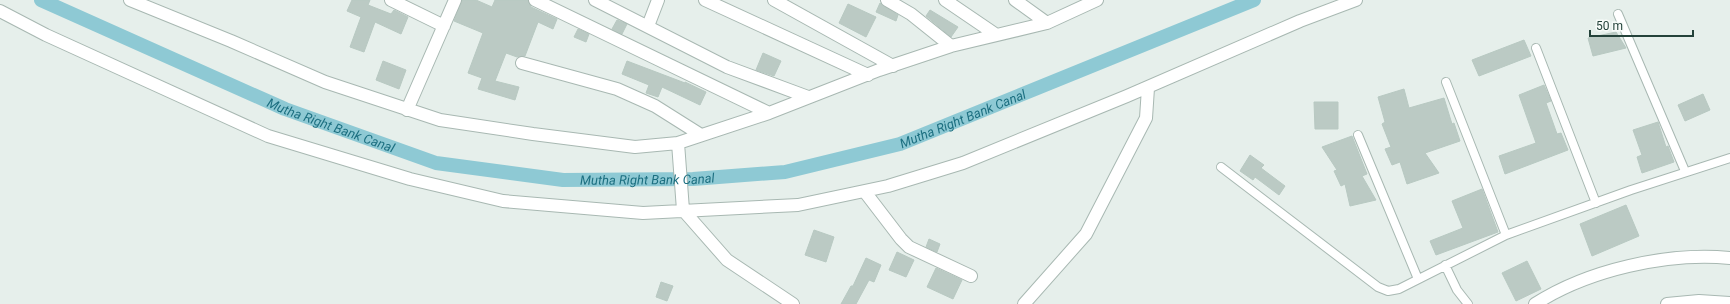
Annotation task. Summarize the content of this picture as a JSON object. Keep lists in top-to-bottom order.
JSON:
{
  "water": ["Mutha Right Bank Canal"],
  "scale_bar": "50 m"
}
